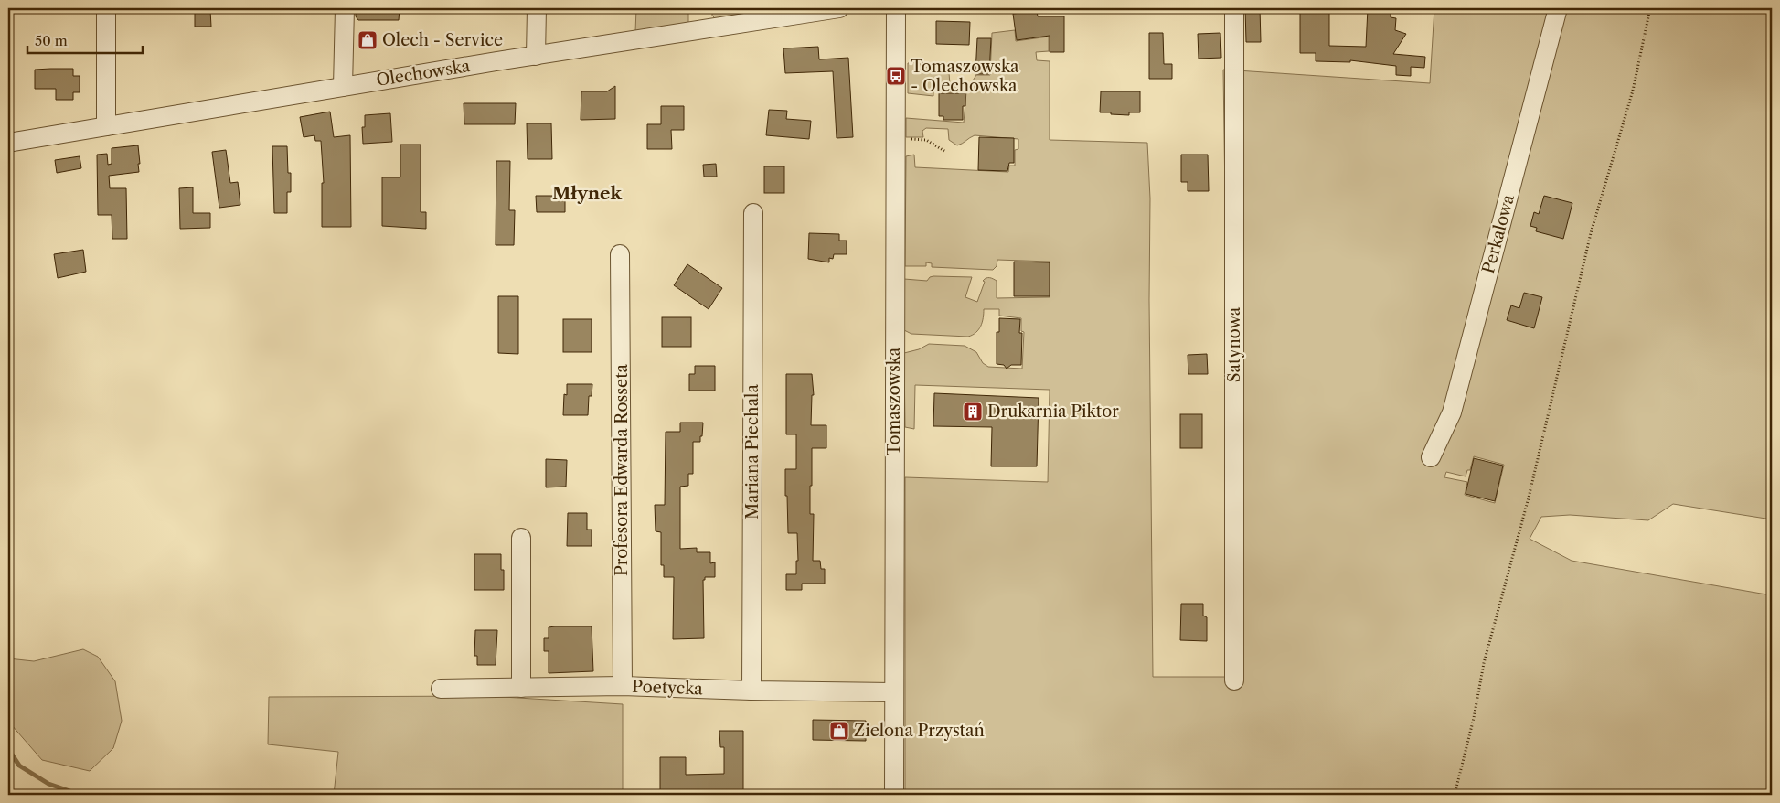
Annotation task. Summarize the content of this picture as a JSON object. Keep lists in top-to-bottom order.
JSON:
{
  "streets": {
    "street": [
      "Olechowska",
      "Perkalowa",
      "Satynowa",
      "Tomaszowska",
      "Mariana Piechala",
      "Profesora Edwarda Rosseta",
      "Poetycka"
    ]
  },
  "crossings": [
    ["Tomaszowska", "Poetycka"],
    ["Mariana Piechala", "Poetycka"],
    ["Profesora Edwarda Rosseta", "Poetycka"]
  ],
  "districts": ["Młynek"],
  "places": {
    "shop": ["Olech - Service", "Zielona Przystań"],
    "bus stop": ["Tomaszowska - Olechowska"],
    "building": ["Drukarnia Piktor"]
  },
  "scale_bar": "50 m"
}
